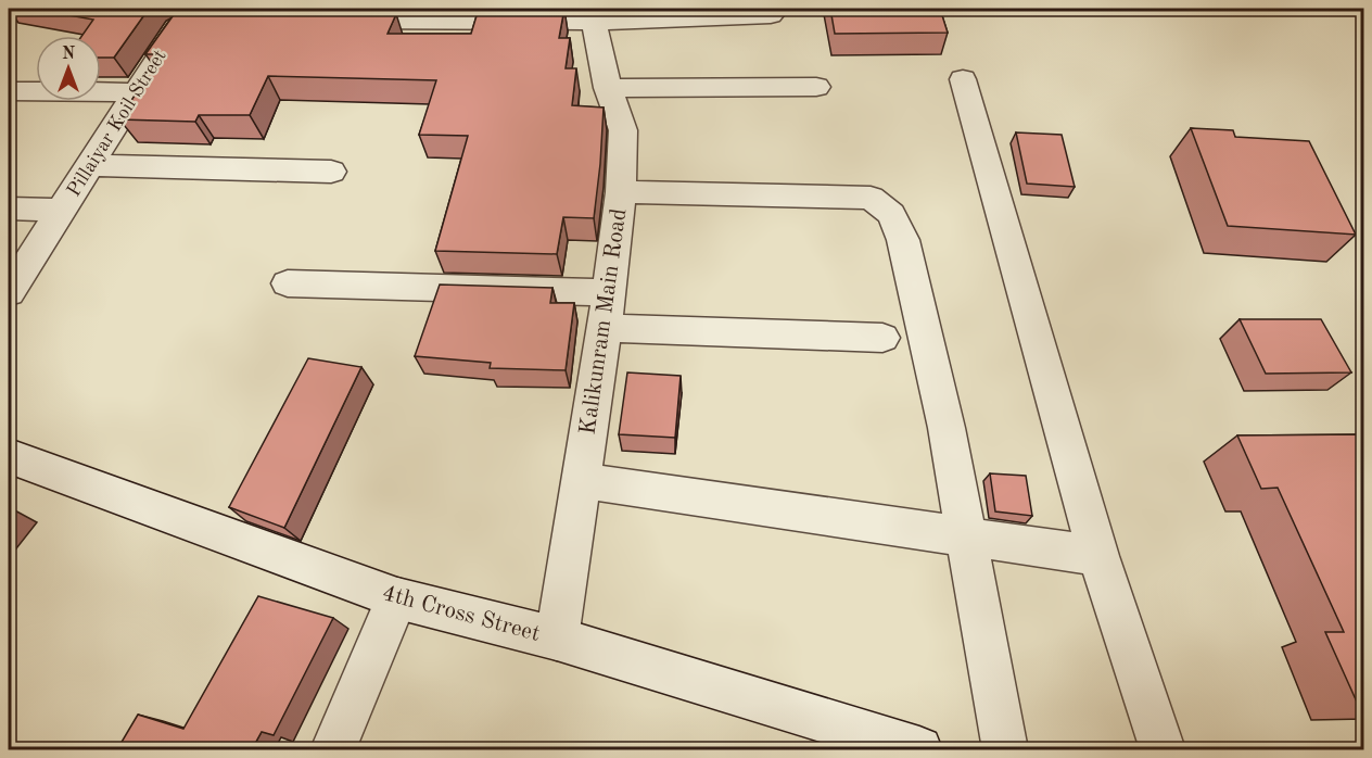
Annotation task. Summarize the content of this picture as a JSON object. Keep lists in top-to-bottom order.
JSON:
{
  "streets": {
    "street": ["Pillaiyar Koil Street", "Kalikunram Main Road", "4th Cross Street"]
  },
  "crossings": [
    ["Kalikunram Main Road", "4th Cross Street"]
  ],
  "north": "top"
}
